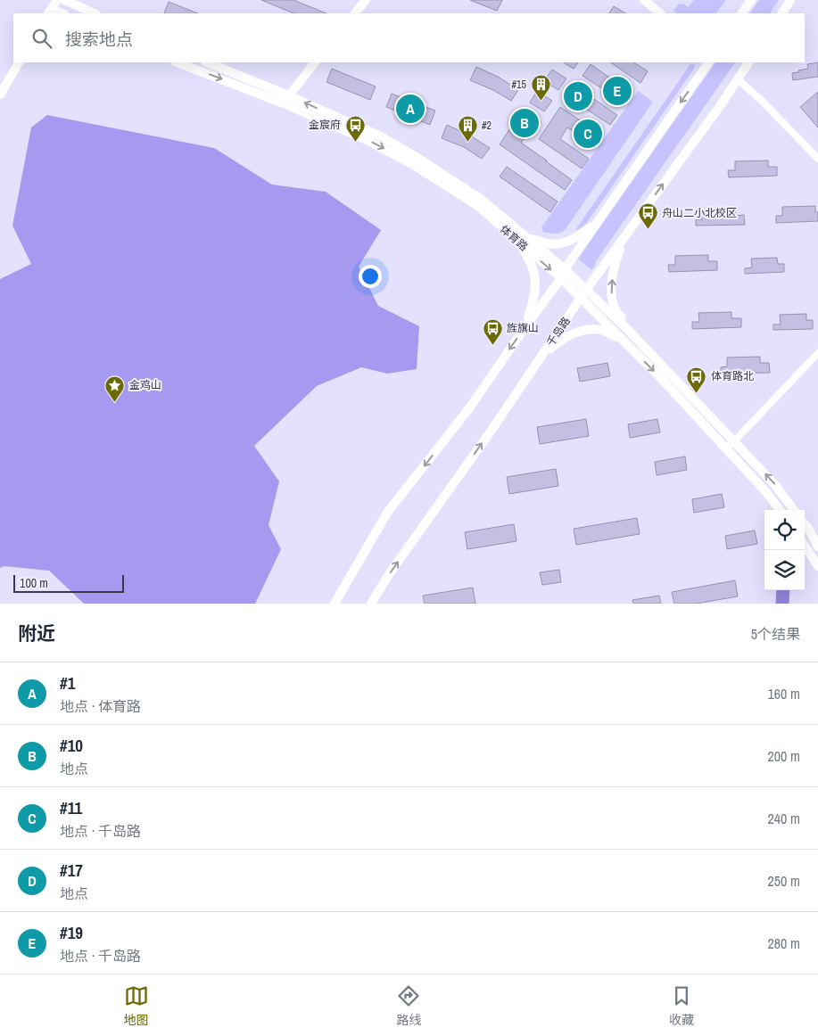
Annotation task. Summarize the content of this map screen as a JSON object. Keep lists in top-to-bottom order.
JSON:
{
  "streets": {
    "street": ["体育路", "千岛路"]
  },
  "crossings": [
    ["体育路", "千岛路"]
  ],
  "places": {
    "building": ["#15", "#2"],
    "bus stop": [
      "金宸府",
      "舟山二小北校区",
      "旌旗山",
      "体育路北"
    ],
    "place": ["金鸡山"]
  },
  "scale_bar": "100 m",
  "page": {
    "search": "搜索地点",
    "pins": [
      "E",
      "D",
      "A",
      "B",
      "C"
    ],
    "scale": "100 m",
    "heading": ["附近", "5个结果"],
    "list": [
      {
        "mark": "A",
        "name": "#1",
        "note": "地点 · 体育路",
        "value": "160 m"
      },
      {
        "mark": "B",
        "name": "#10",
        "note": "地点",
        "value": "200 m"
      },
      {
        "mark": "C",
        "name": "#11",
        "note": "地点 · 千岛路",
        "value": "240 m"
      },
      {
        "mark": "D",
        "name": "#17",
        "note": "地点",
        "value": "250 m"
      },
      {
        "mark": "E",
        "name": "#19",
        "note": "地点 · 千岛路",
        "value": "280 m"
      }
    ],
    "nav": ["地图", "路线", "收藏"]
  }
}
